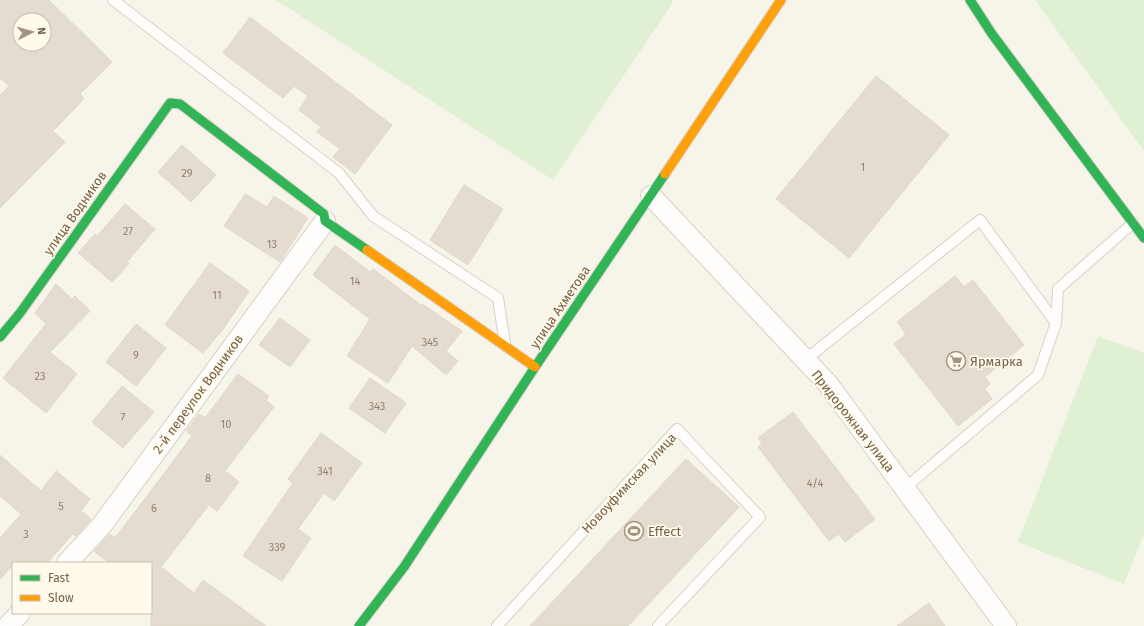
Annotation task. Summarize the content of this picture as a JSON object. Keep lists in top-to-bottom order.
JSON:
{
  "streets": {
    "main road": ["улица Водников", "улица Ахметова"],
    "street": ["2-й переулок Водников", "Придорожная улица"],
    "lane": ["Новоуфимская улица"]
  },
  "crossings": [
    ["улица Водников", "2-й переулок Водников"],
    ["улица Ахметова", "Придорожная улица"]
  ],
  "places": {
    "supermarket": ["Ярмарка"],
    "sports": ["Effect"]
  },
  "house_numbers": [
    "1",
    "29",
    "27",
    "13",
    "14",
    "11",
    "345",
    "9",
    "23",
    "343",
    "7",
    "10",
    "341",
    "8",
    "4/4",
    "5",
    "6",
    "3",
    "339"
  ],
  "legend": ["Fast", "Slow"],
  "north": "right"
}
